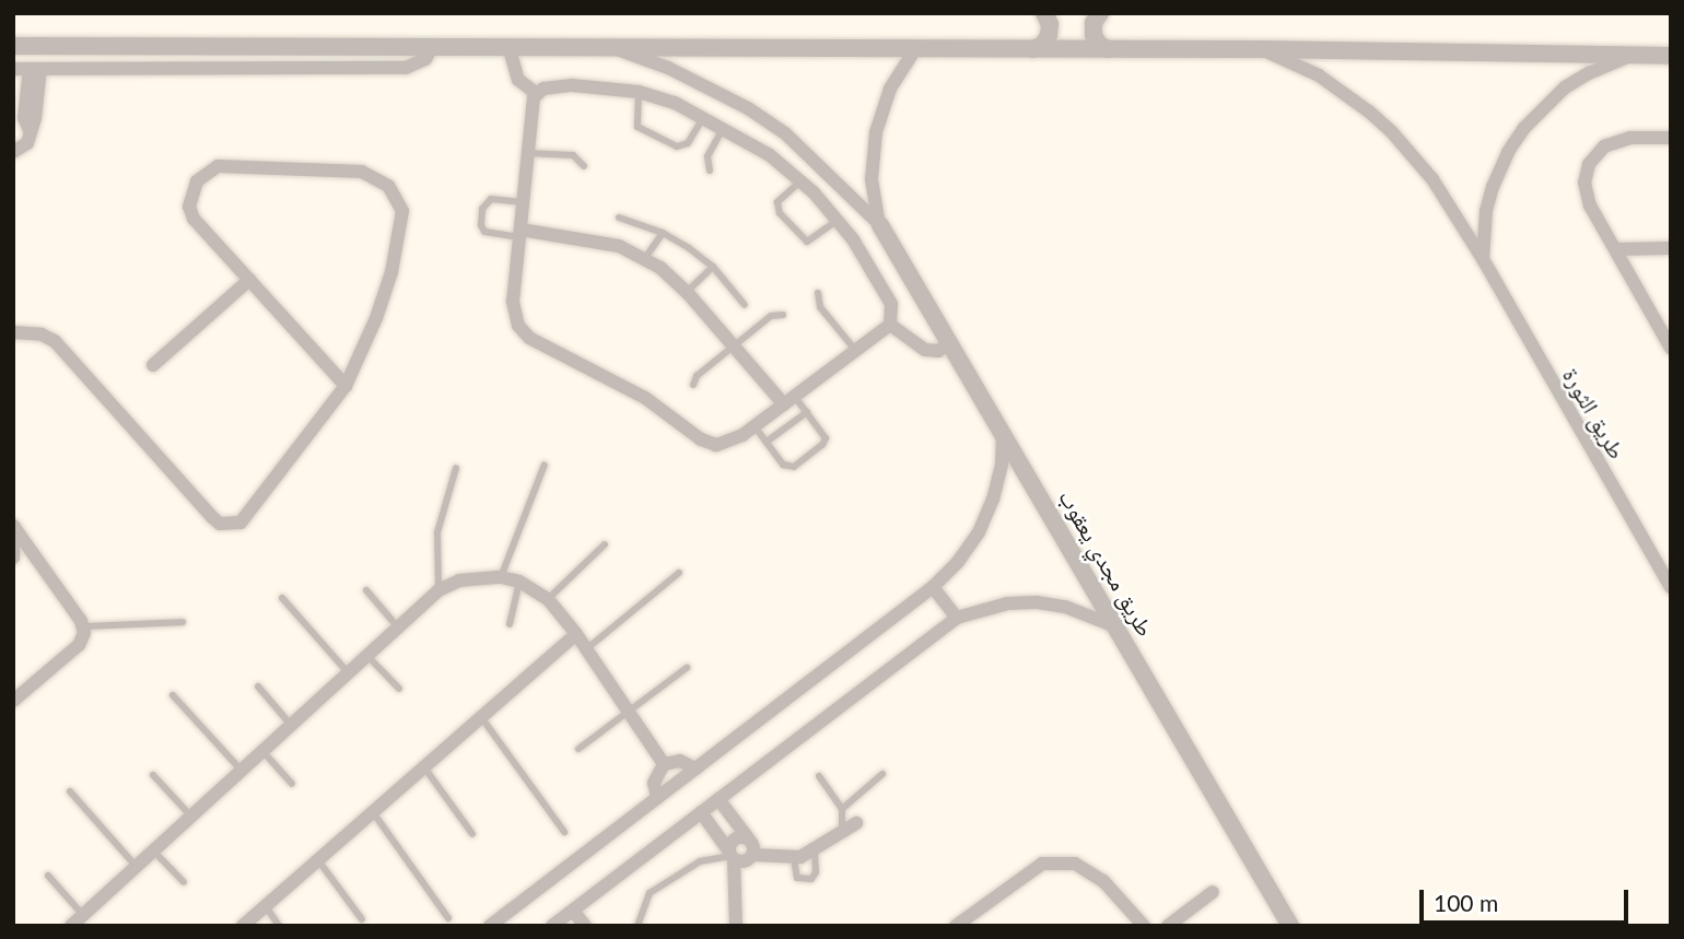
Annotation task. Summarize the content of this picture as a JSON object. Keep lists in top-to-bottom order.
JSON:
{
  "streets": {
    "street": ["طريق الثورة", "طريق مجدي يعقوب"]
  },
  "scale_bar": "100 m"
}
